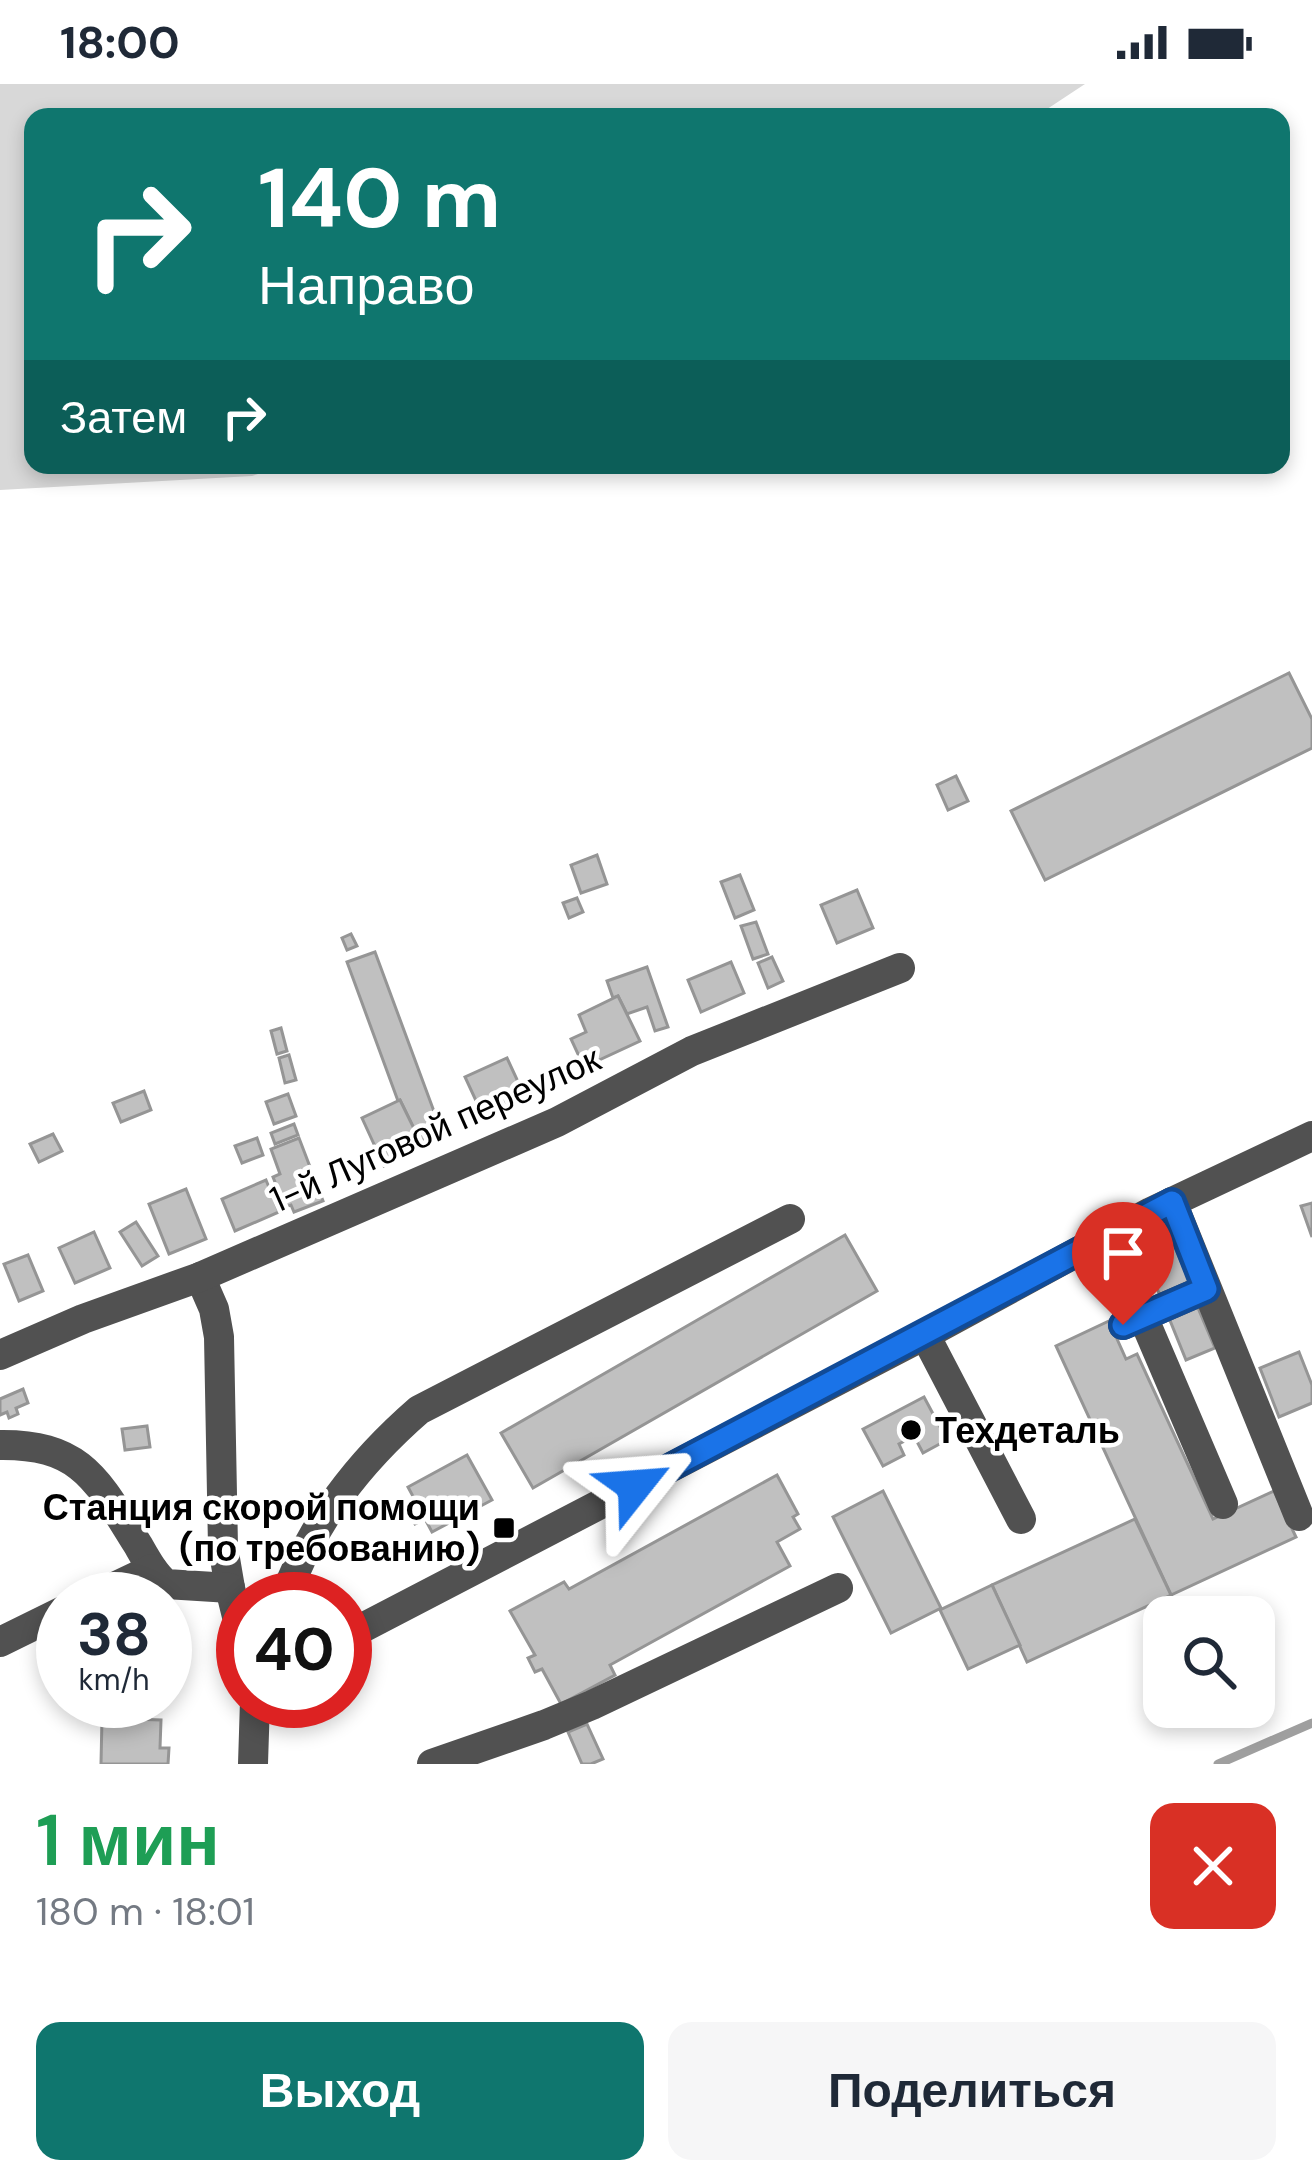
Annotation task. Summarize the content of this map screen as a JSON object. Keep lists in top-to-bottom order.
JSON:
{
  "streets": {
    "street": ["1-й Луговой переулок"]
  },
  "places": {
    "other": ["Техдеталь"],
    "transit": ["Станция скорой помощи (по требованию)"]
  },
  "page": {
    "status": "18:00",
    "turn": ["140 m", "Направо"],
    "then": "Затем",
    "speed": "38 km/h",
    "limit": "40",
    "heading": ["1 мин", "180 m · 18:01"],
    "buttons": ["Выход", "Поделиться"]
  }
}
